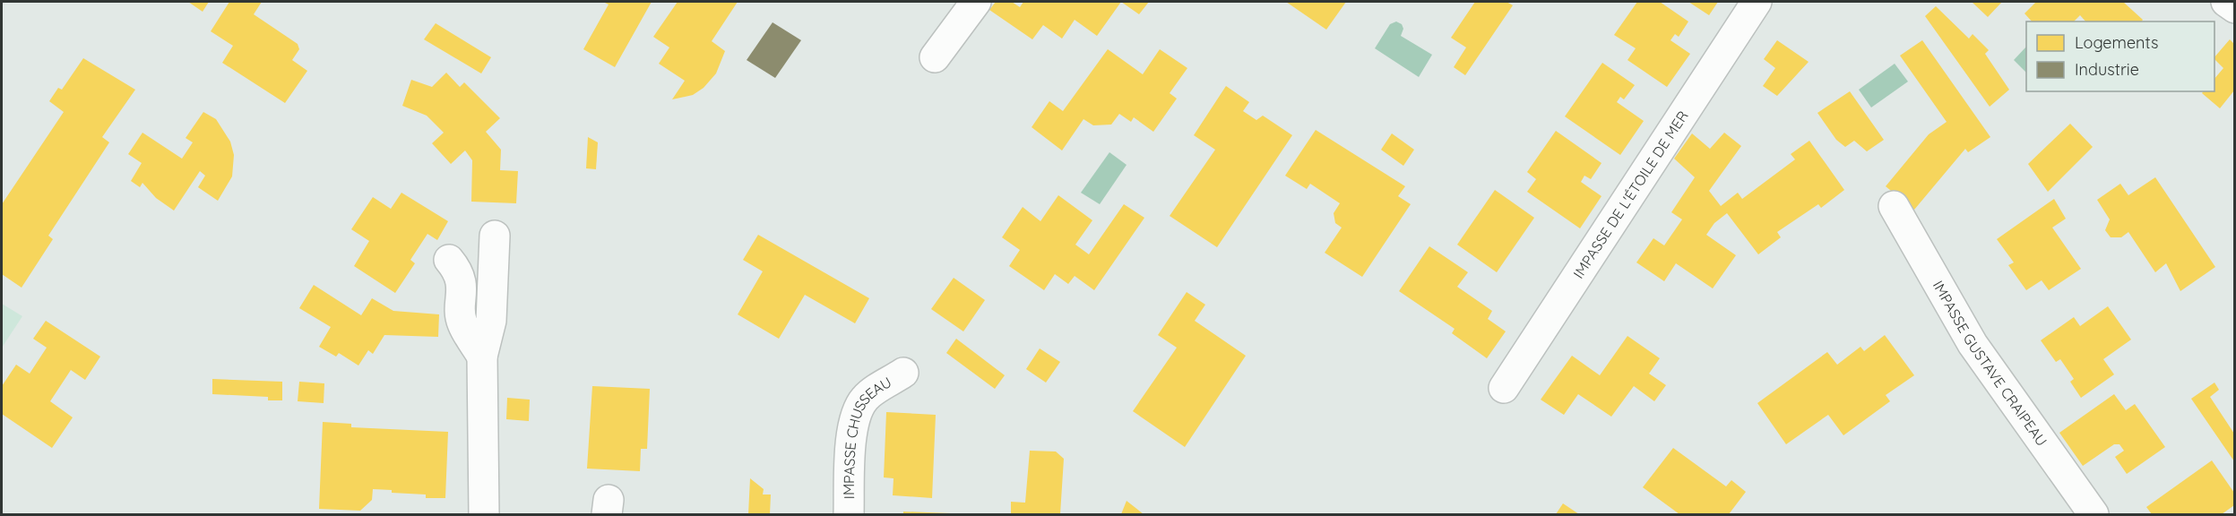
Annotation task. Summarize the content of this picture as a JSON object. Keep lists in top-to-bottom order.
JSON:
{
  "streets": {
    "street": ["IMPASSE DE L'ÉTOILE DE MER", "IMPASSE GUSTAVE CRAIPEAU", "IMPASSE CHUSSEAU"]
  },
  "legend": ["Logements", "Industrie"]
}
